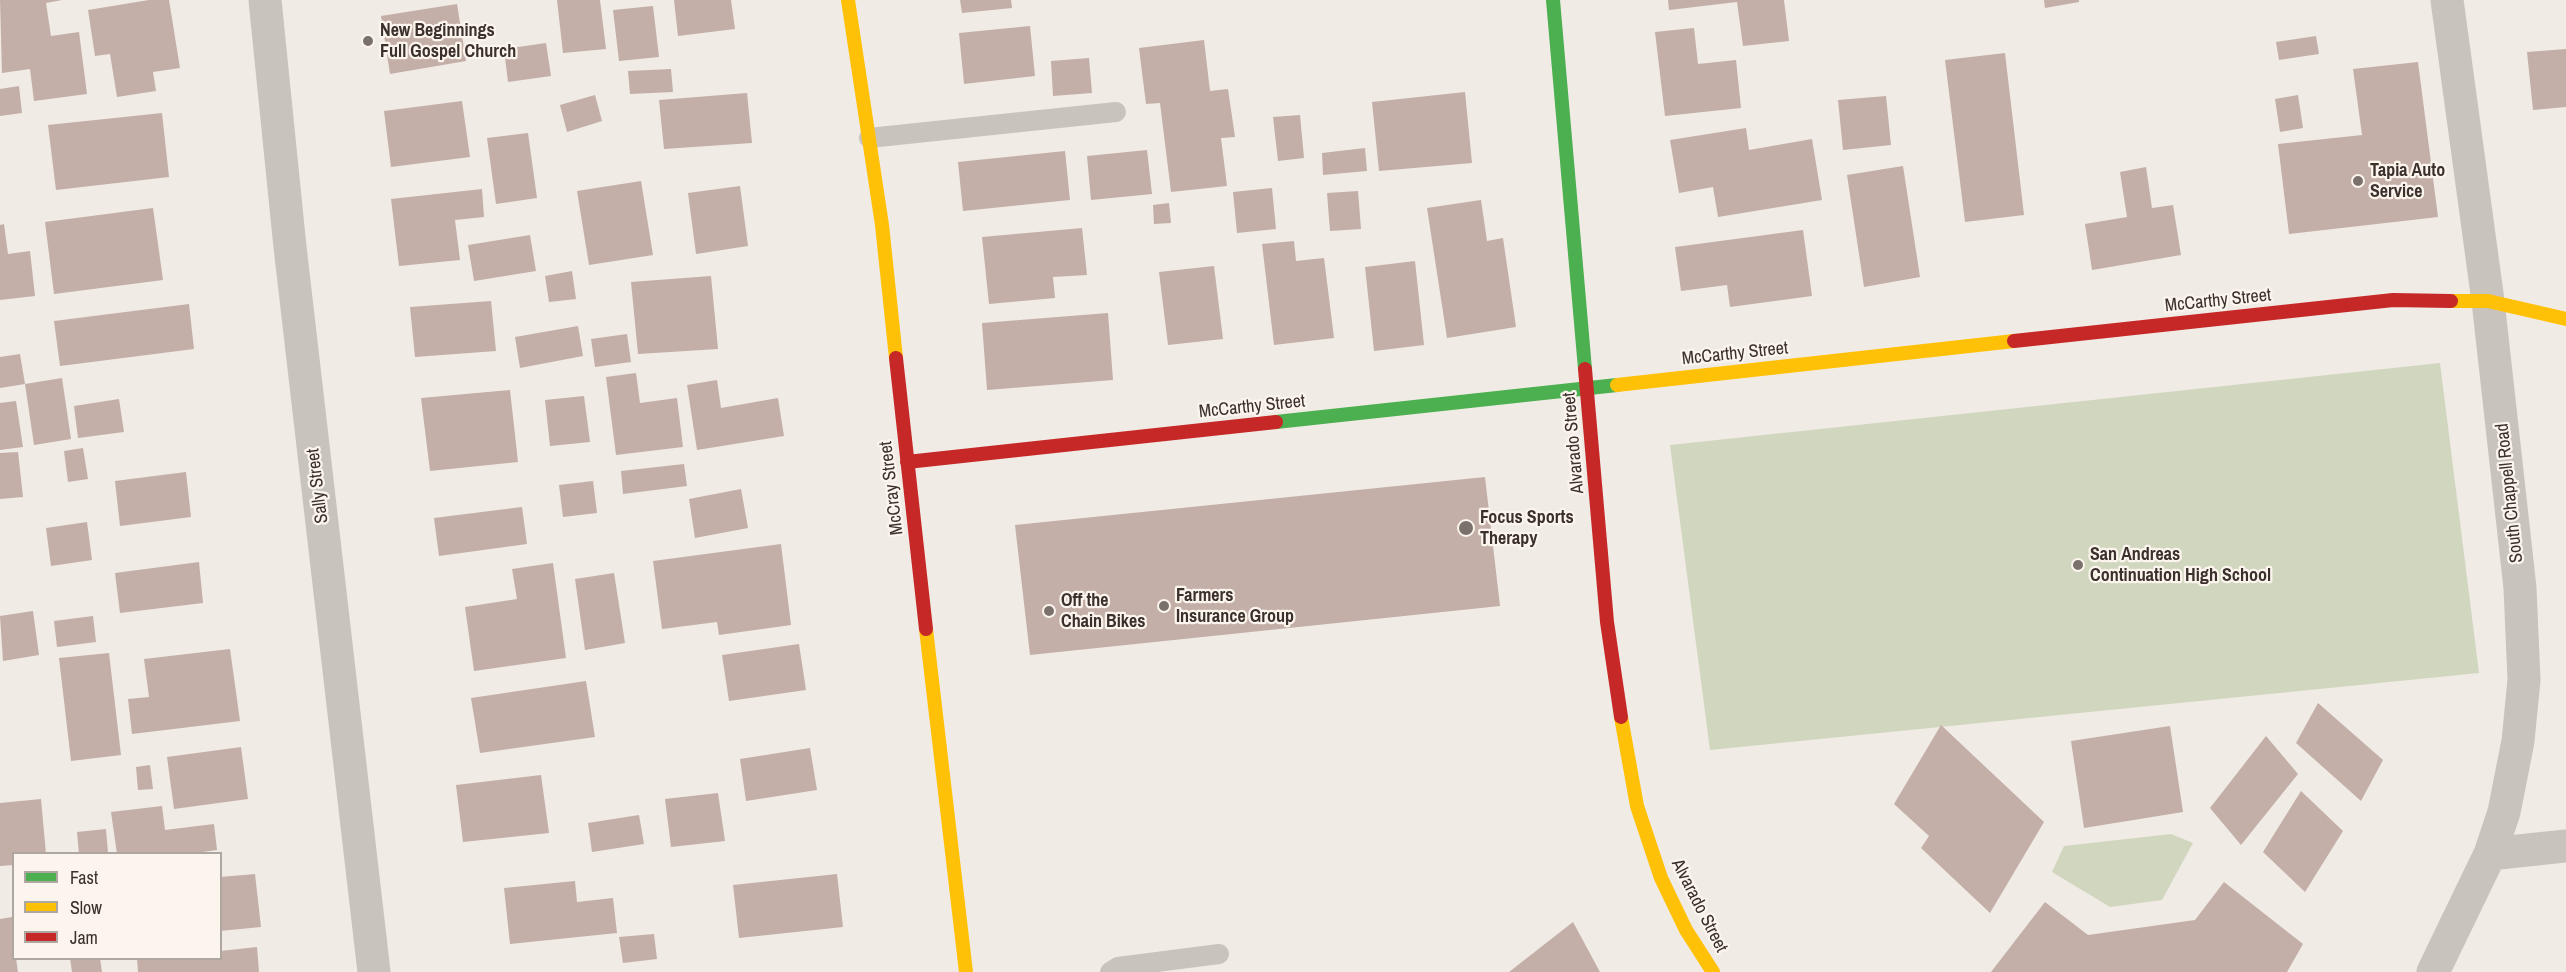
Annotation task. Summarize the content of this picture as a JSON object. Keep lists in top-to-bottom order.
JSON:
{
  "streets": {
    "street": [
      "McCarthy Street",
      "Alvarado Street",
      "Sally Street",
      "McCray Street",
      "South Chappell Road"
    ]
  },
  "crossings": [
    ["McCarthy Street", "Alvarado Street"],
    ["McCarthy Street", "McCray Street"],
    ["McCarthy Street", "South Chappell Road"]
  ],
  "places": [
    "New Beginnings Full Gospel Church",
    "Tapia Auto Service",
    "Focus Sports Therapy",
    "San Andreas Continuation High School",
    "Farmers Insurance Group",
    "Off the Chain Bikes"
  ],
  "legend": ["Fast", "Slow", "Jam"]
}
